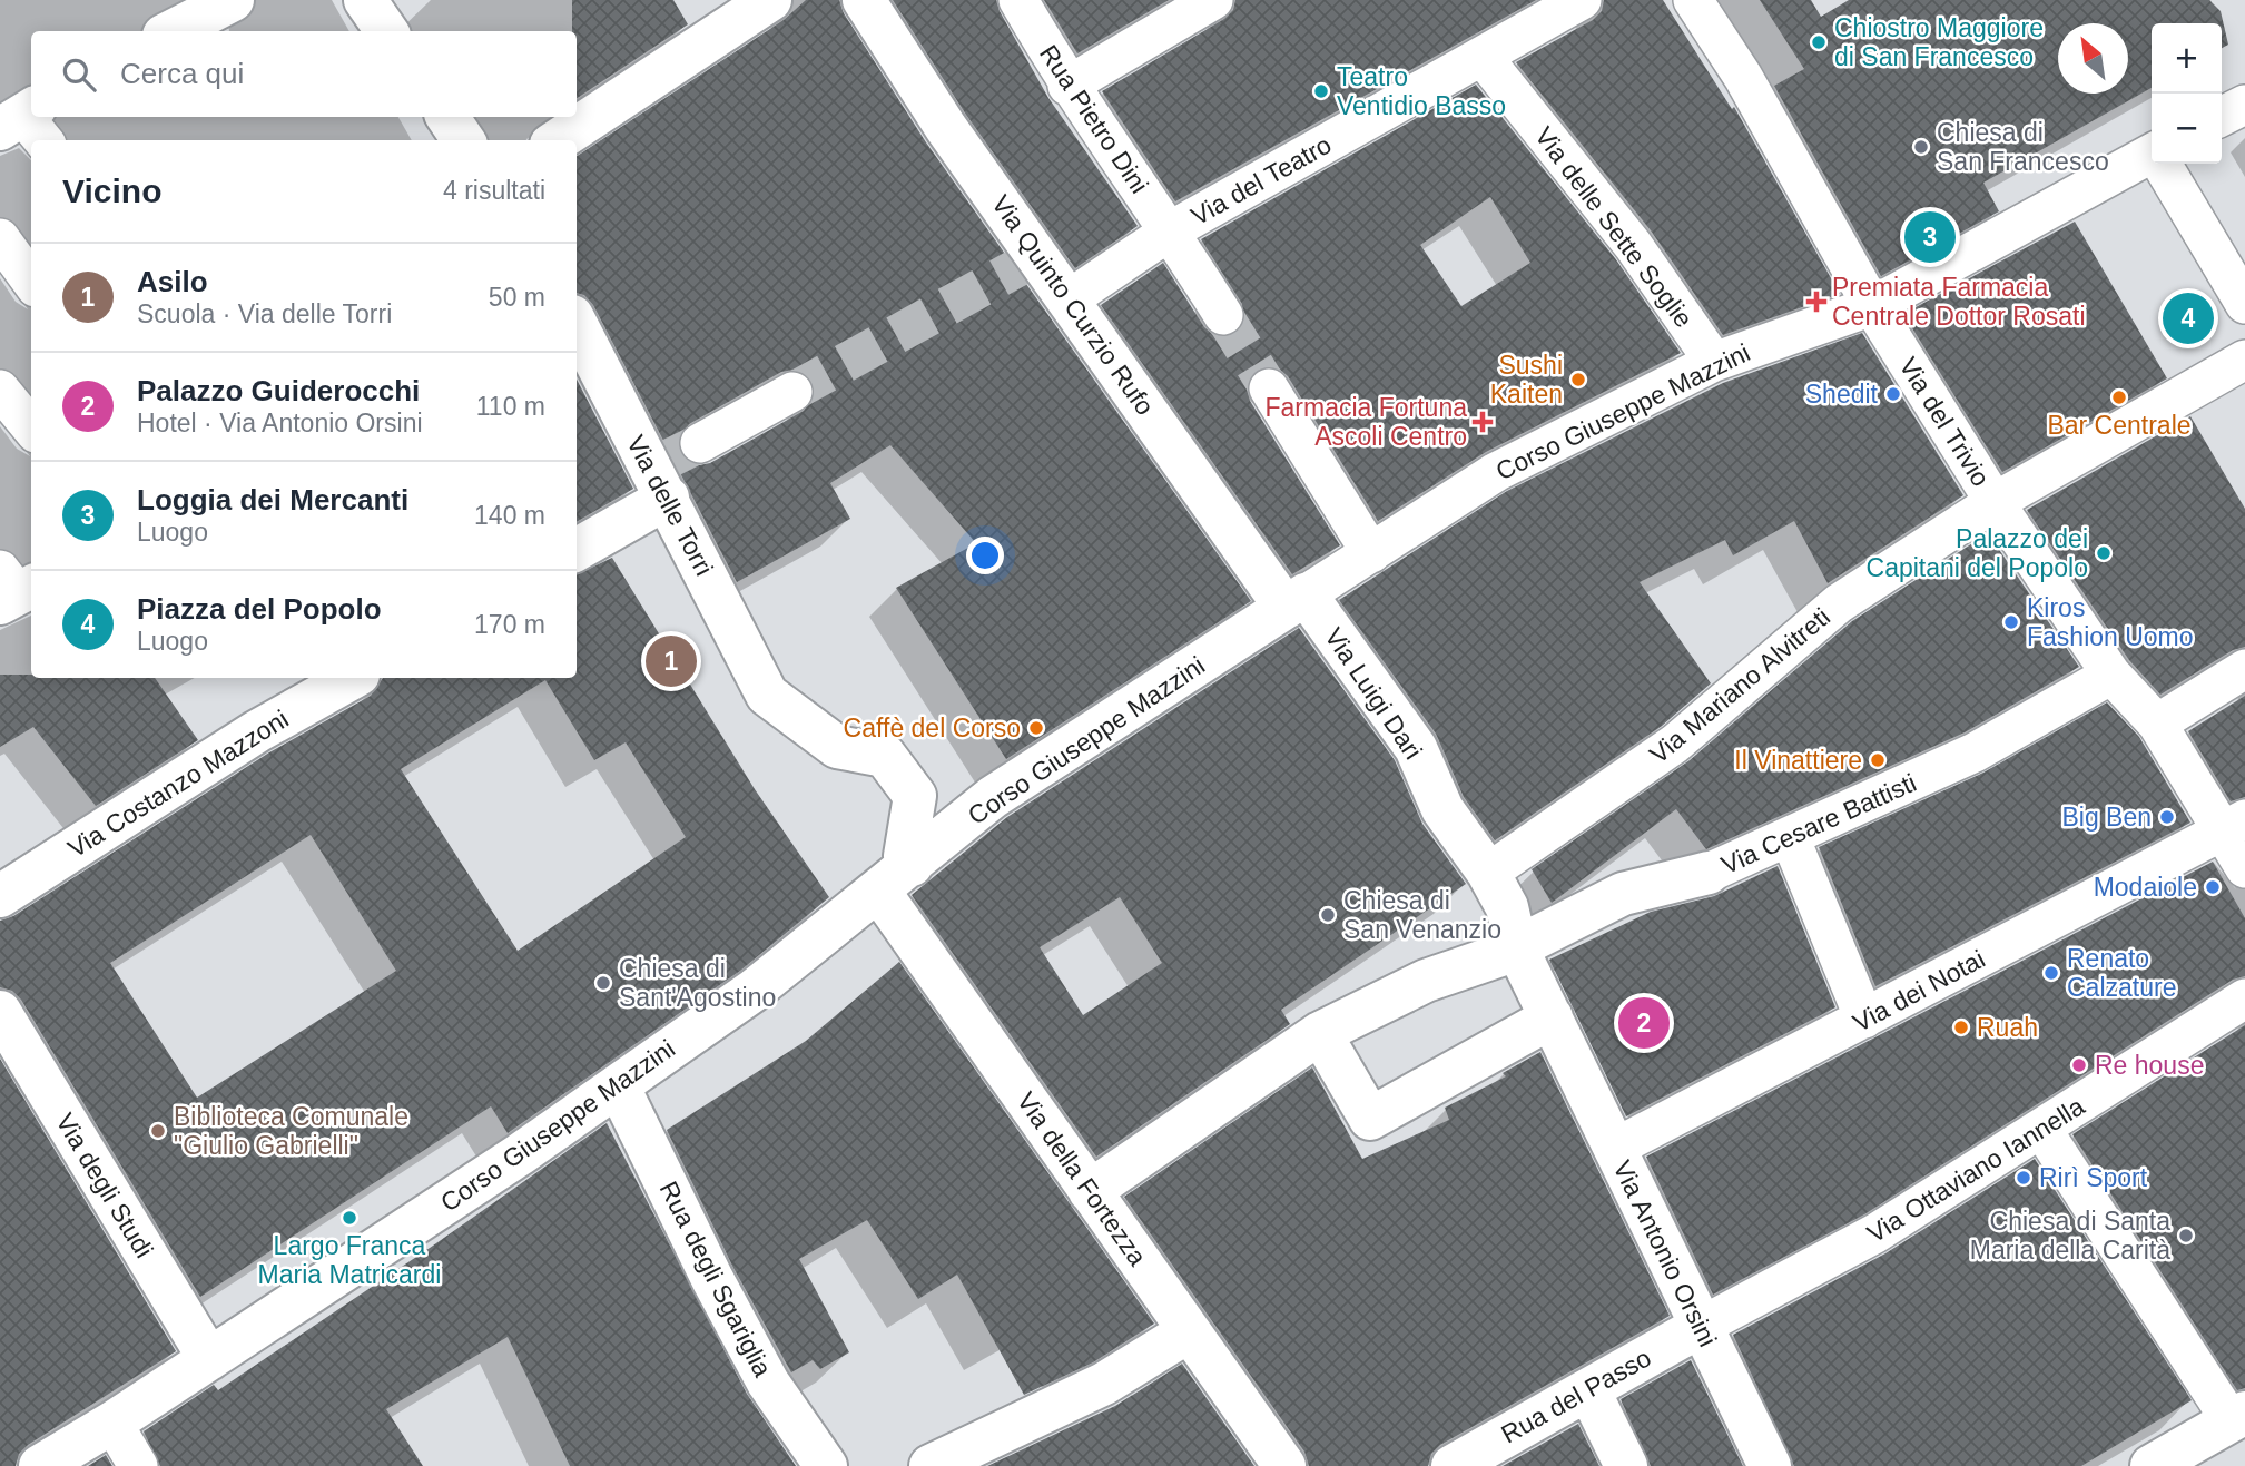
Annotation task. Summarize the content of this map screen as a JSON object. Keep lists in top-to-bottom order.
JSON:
{
  "streets": {
    "street": [
      "Rua Pietro Dini",
      "Via del Teatro",
      "Via delle Sette Soglie",
      "Via Quinto Curzio Rufo",
      "Corso Giuseppe Mazzini",
      "Via del Trivio",
      "Via delle Torri",
      "Via Mariano Alvitreti",
      "Via Luigi Dari",
      "Via Costanzo Mazzoni",
      "Via Cesare Battisti",
      "Via dei Notai",
      "Via Ottaviano Iannella",
      "Via della Fortezza",
      "Via degli Studi",
      "Via Antonio Orsini",
      "Rua degli Sgariglia",
      "Rua del Passo"
    ]
  },
  "crossings": [
    ["Rua Pietro Dini", "Via del Teatro"],
    ["Via del Teatro", "Via delle Sette Soglie"],
    ["Via del Teatro", "Via Quinto Curzio Rufo"],
    ["Via delle Sette Soglie", "Corso Giuseppe Mazzini"],
    ["Via Quinto Curzio Rufo", "Corso Giuseppe Mazzini"],
    ["Via Quinto Curzio Rufo", "Via Luigi Dari"],
    ["Corso Giuseppe Mazzini", "Via del Trivio"],
    ["Corso Giuseppe Mazzini", "Via delle Torri"],
    ["Corso Giuseppe Mazzini", "Via Luigi Dari"],
    ["Corso Giuseppe Mazzini", "Via della Fortezza"],
    ["Corso Giuseppe Mazzini", "Via degli Studi"],
    ["Corso Giuseppe Mazzini", "Rua degli Sgariglia"],
    ["Via del Trivio", "Via Mariano Alvitreti"],
    ["Via del Trivio", "Via Cesare Battisti"],
    ["Via del Trivio", "Via dei Notai"],
    ["Via Mariano Alvitreti", "Via Luigi Dari"],
    ["Via Luigi Dari", "Via Cesare Battisti"],
    ["Via Luigi Dari", "Via Antonio Orsini"],
    ["Via Cesare Battisti", "Via della Fortezza"],
    ["Via Cesare Battisti", "Via Antonio Orsini"],
    ["Via dei Notai", "Via Antonio Orsini"],
    ["Via Ottaviano Iannella", "Via Antonio Orsini"],
    ["Via Ottaviano Iannella", "Rua del Passo"],
    ["Via Antonio Orsini", "Rua del Passo"]
  ],
  "places": {
    "other": [
      "Chiostro Maggiore di San Francesco",
      "Teatro Ventidio Basso",
      "Chiesa di San Francesco",
      "Sushi Kaiten",
      "Shedit",
      "Bar Centrale",
      "Palazzo dei Capitani del Popolo",
      "Kiros Fashion Uomo",
      "Caffè del Corso",
      "Il Vinattiere",
      "Big Ben",
      "Modaiole",
      "Chiesa di San Venanzio",
      "Renato Calzature",
      "Chiesa di Sant'Agostino",
      "Ruah",
      "Re house",
      "Biblioteca Comunale \"Giulio Gabrielli\"",
      "Rirì Sport",
      "Largo Franca Maria Matricardi",
      "Chiesa di Santa Maria della Carità"
    ],
    "health": ["Premiata Farmacia Centrale Dottor Rosati", "Farmacia Fortuna Ascoli Centro"]
  },
  "north": "top left",
  "page": {
    "map_buttons": ["+", "−"],
    "search": "Cerca qui",
    "heading": ["Vicino", "4 risultati"],
    "pins": [
      "3",
      "4",
      "1",
      "2"
    ],
    "list": [
      {
        "mark": "1",
        "name": "Asilo",
        "note": "Scuola · Via delle Torri",
        "value": "50 m"
      },
      {
        "mark": "2",
        "name": "Palazzo Guiderocchi",
        "note": "Hotel · Via Antonio Orsini",
        "value": "110 m"
      },
      {
        "mark": "3",
        "name": "Loggia dei Mercanti",
        "note": "Luogo",
        "value": "140 m"
      },
      {
        "mark": "4",
        "name": "Piazza del Popolo",
        "note": "Luogo",
        "value": "170 m"
      }
    ]
  }
}
